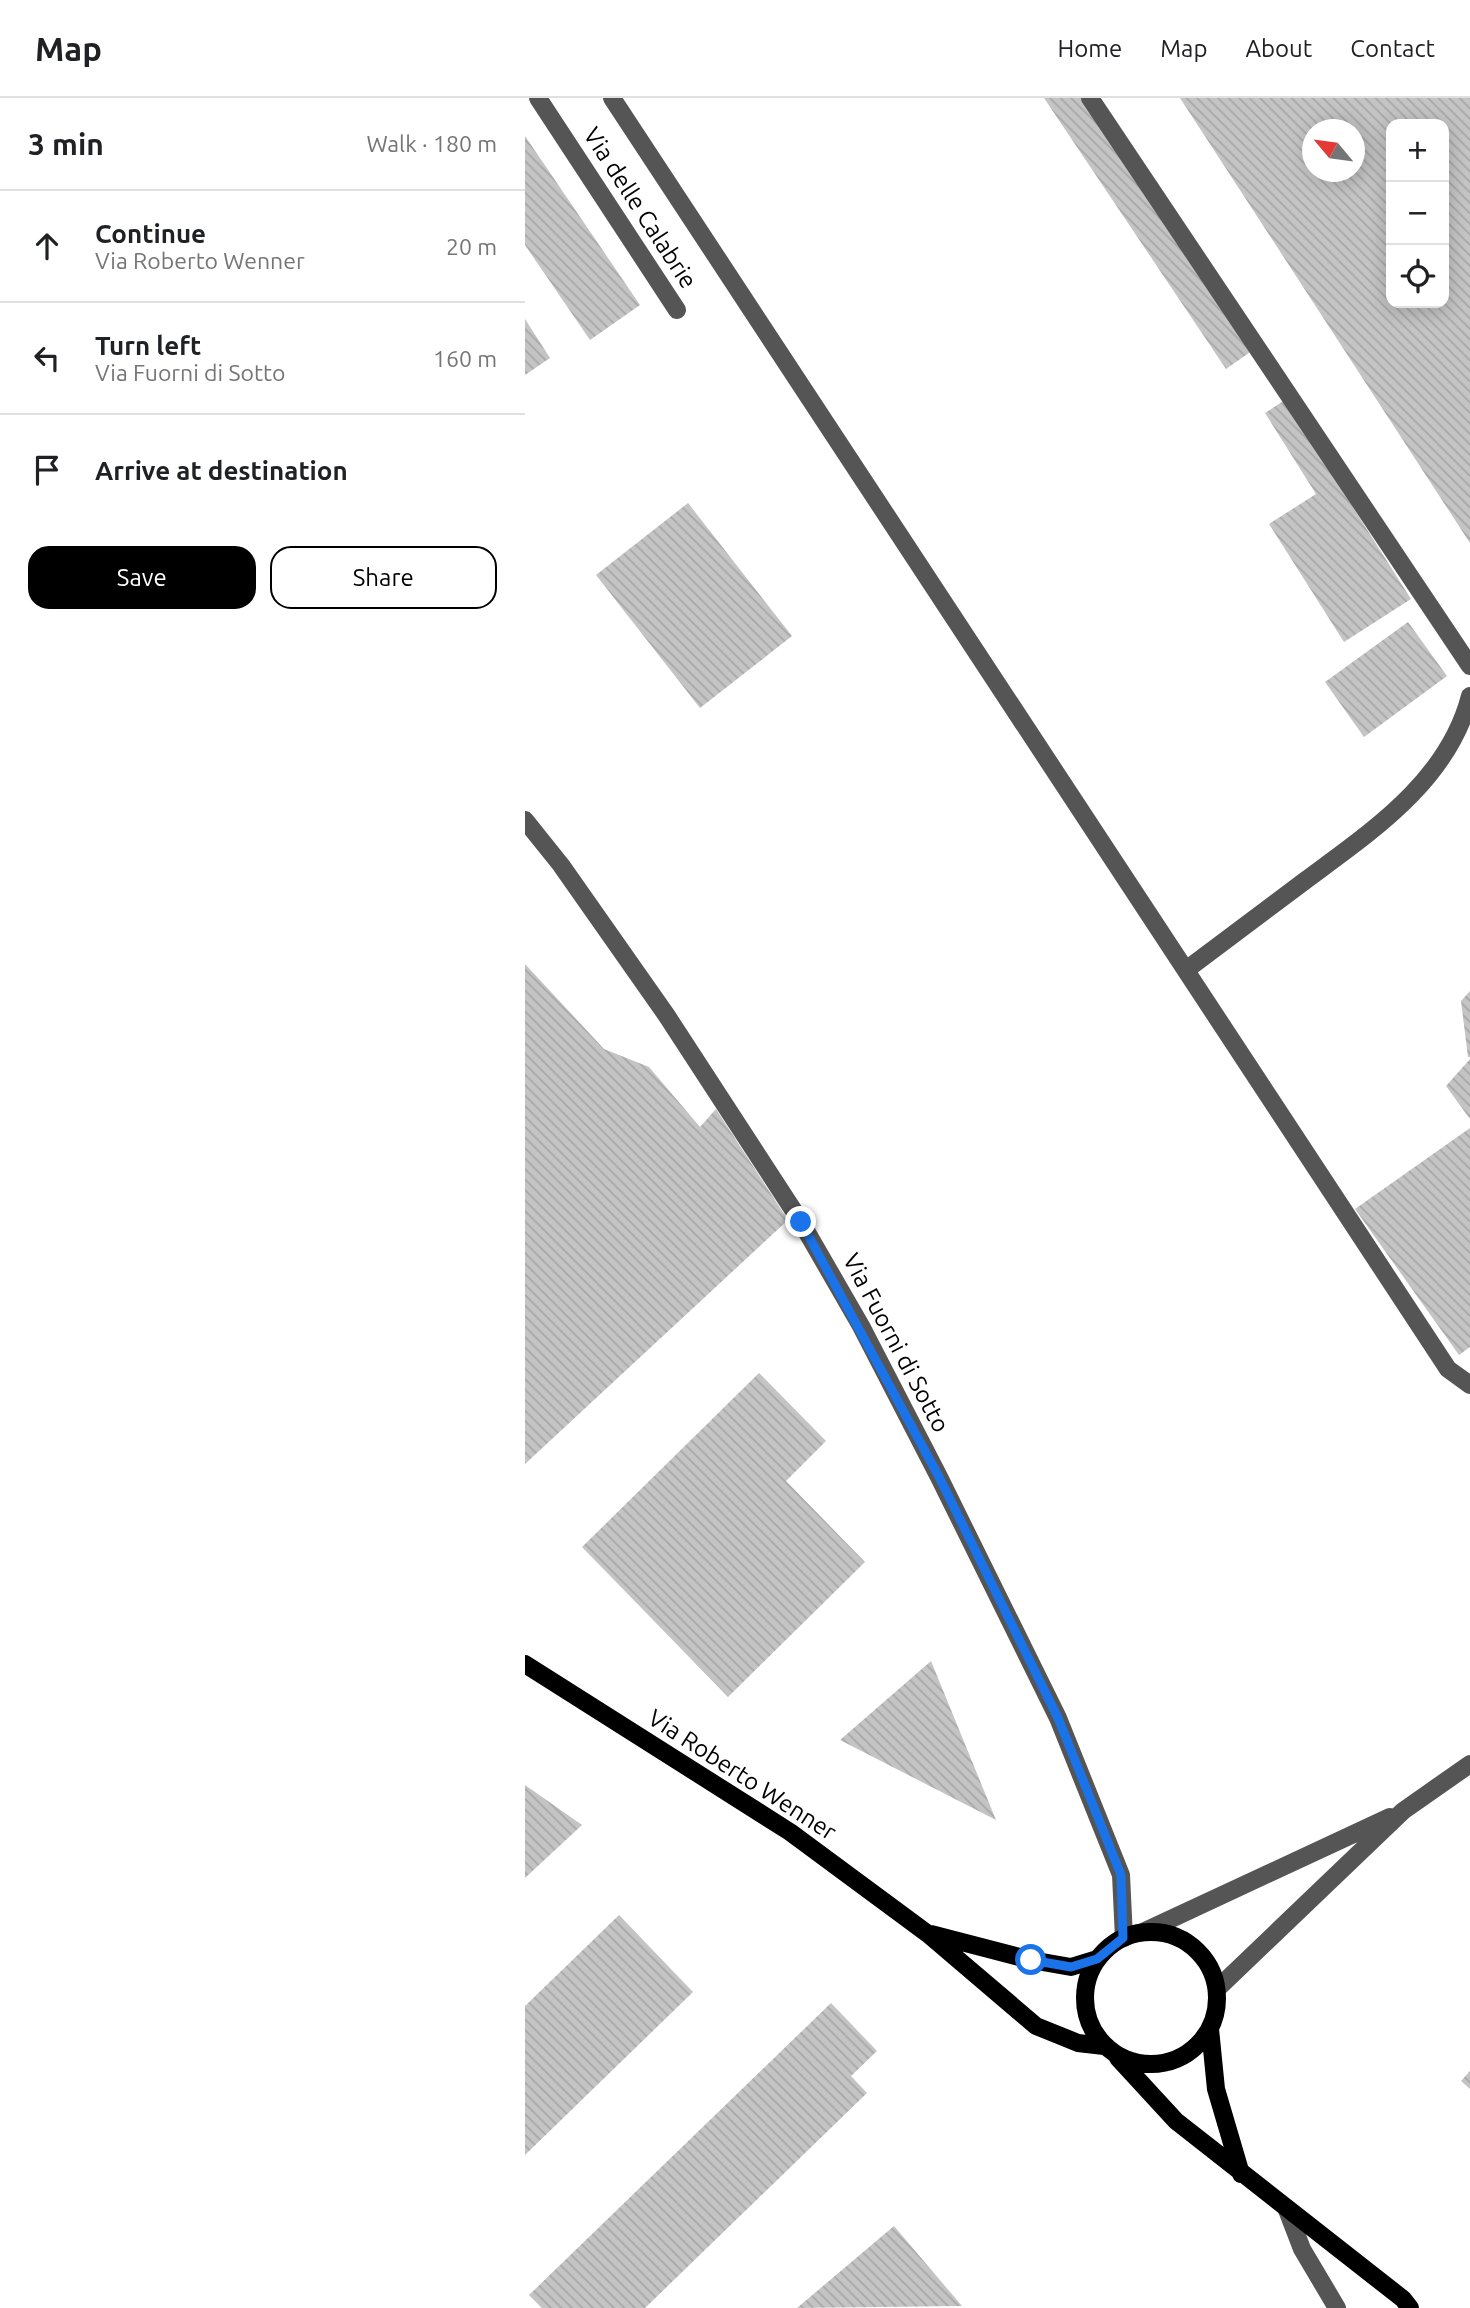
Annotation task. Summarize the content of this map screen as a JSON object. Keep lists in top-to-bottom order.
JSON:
{
  "streets": {
    "main road": ["Via Roberto Wenner"],
    "street": ["Via delle Calabrie", "Via Fuorni di Sotto"]
  },
  "crossings": [
    ["Via Fuorni di Sotto", "Via Roberto Wenner"]
  ],
  "north": "top left",
  "page": {
    "header": "Map",
    "nav": [
      "Home",
      "Map",
      "About",
      "Contact"
    ],
    "heading": ["3 min", "Walk · 180 m"],
    "map_buttons": ["+", "−"],
    "list": [
      ["Continue", "Via Roberto Wenner", "20 m"],
      ["Turn left", "Via Fuorni di Sotto", "160 m"],
      "Arrive at destination"
    ],
    "buttons": ["Save", "Share"]
  }
}
